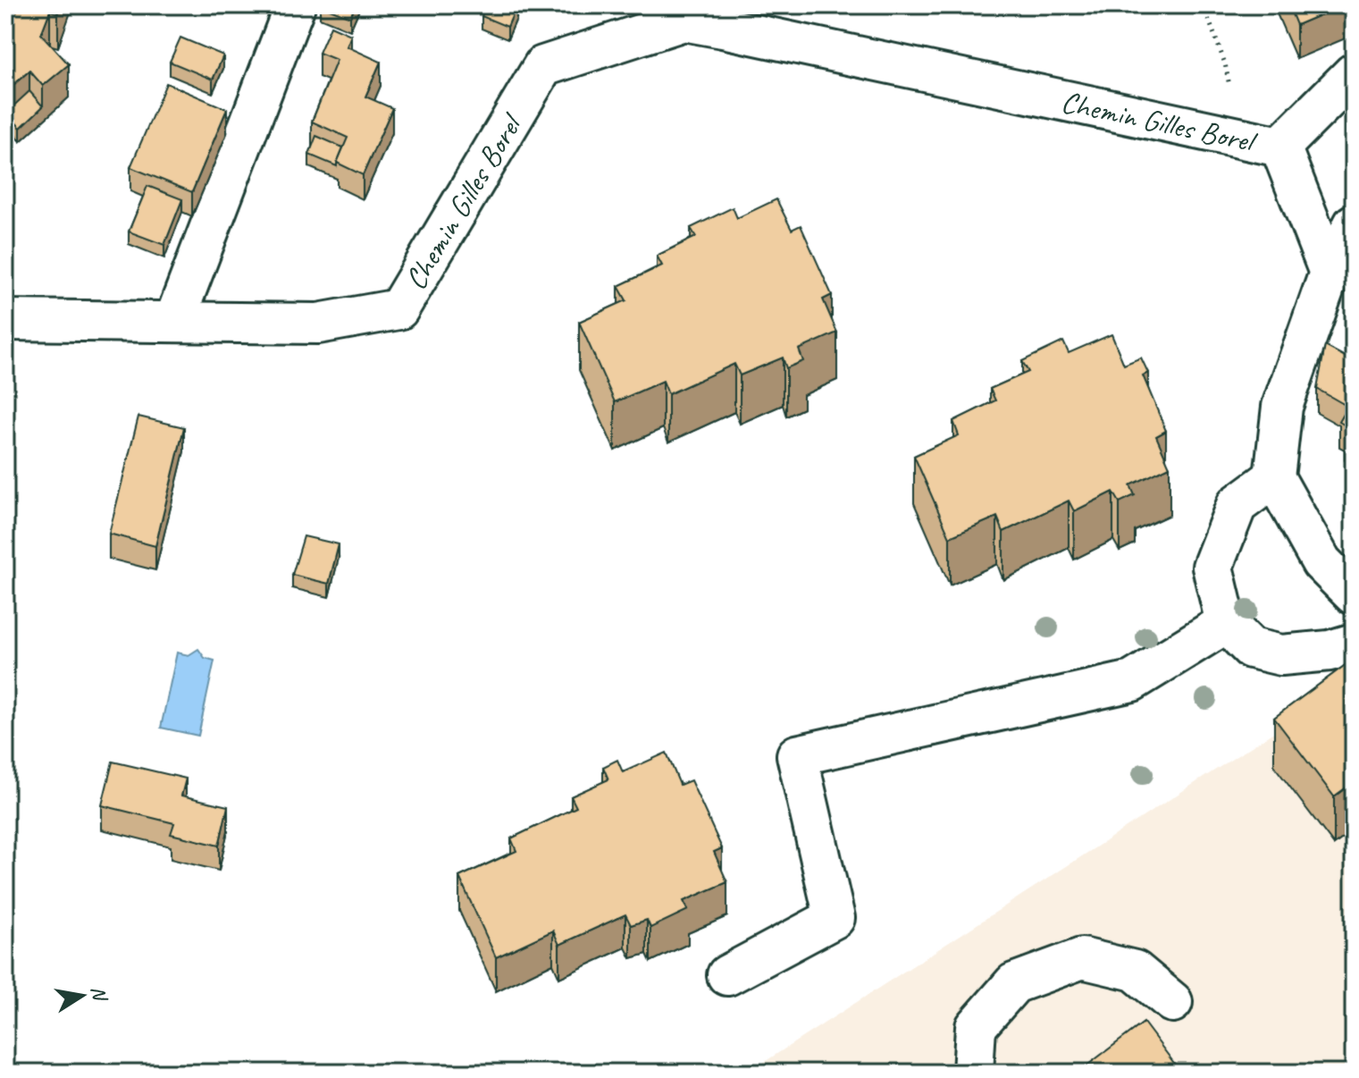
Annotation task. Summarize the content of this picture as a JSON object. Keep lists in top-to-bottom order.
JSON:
{
  "streets": {
    "street": ["Chemin Gilles Borel"]
  },
  "north": "right"
}
